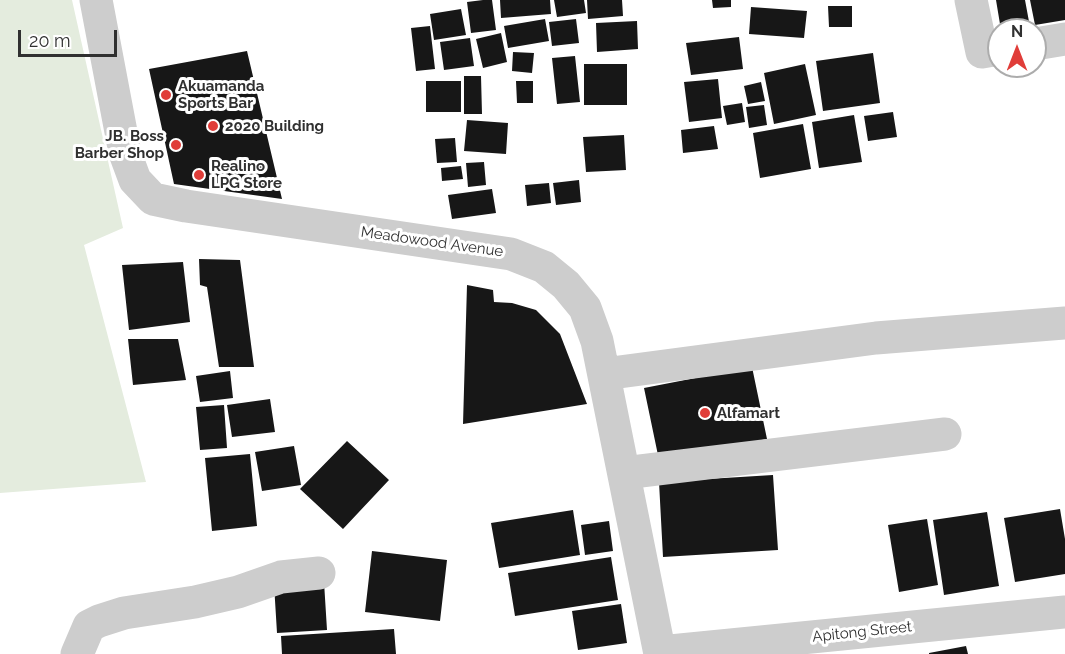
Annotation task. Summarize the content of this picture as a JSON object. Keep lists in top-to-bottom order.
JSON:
{
  "streets": {
    "street": ["Meadowood Avenue", "Apitong Street"]
  },
  "crossings": [
    ["Meadowood Avenue", "Apitong Street"]
  ],
  "places": [
    "Akuamanda Sports Bar",
    "2020 Building",
    "JB. Boss Barber Shop",
    "Realino LPG Store",
    "Alfamart"
  ],
  "scale_bar": "20 m",
  "north": "top"
}
